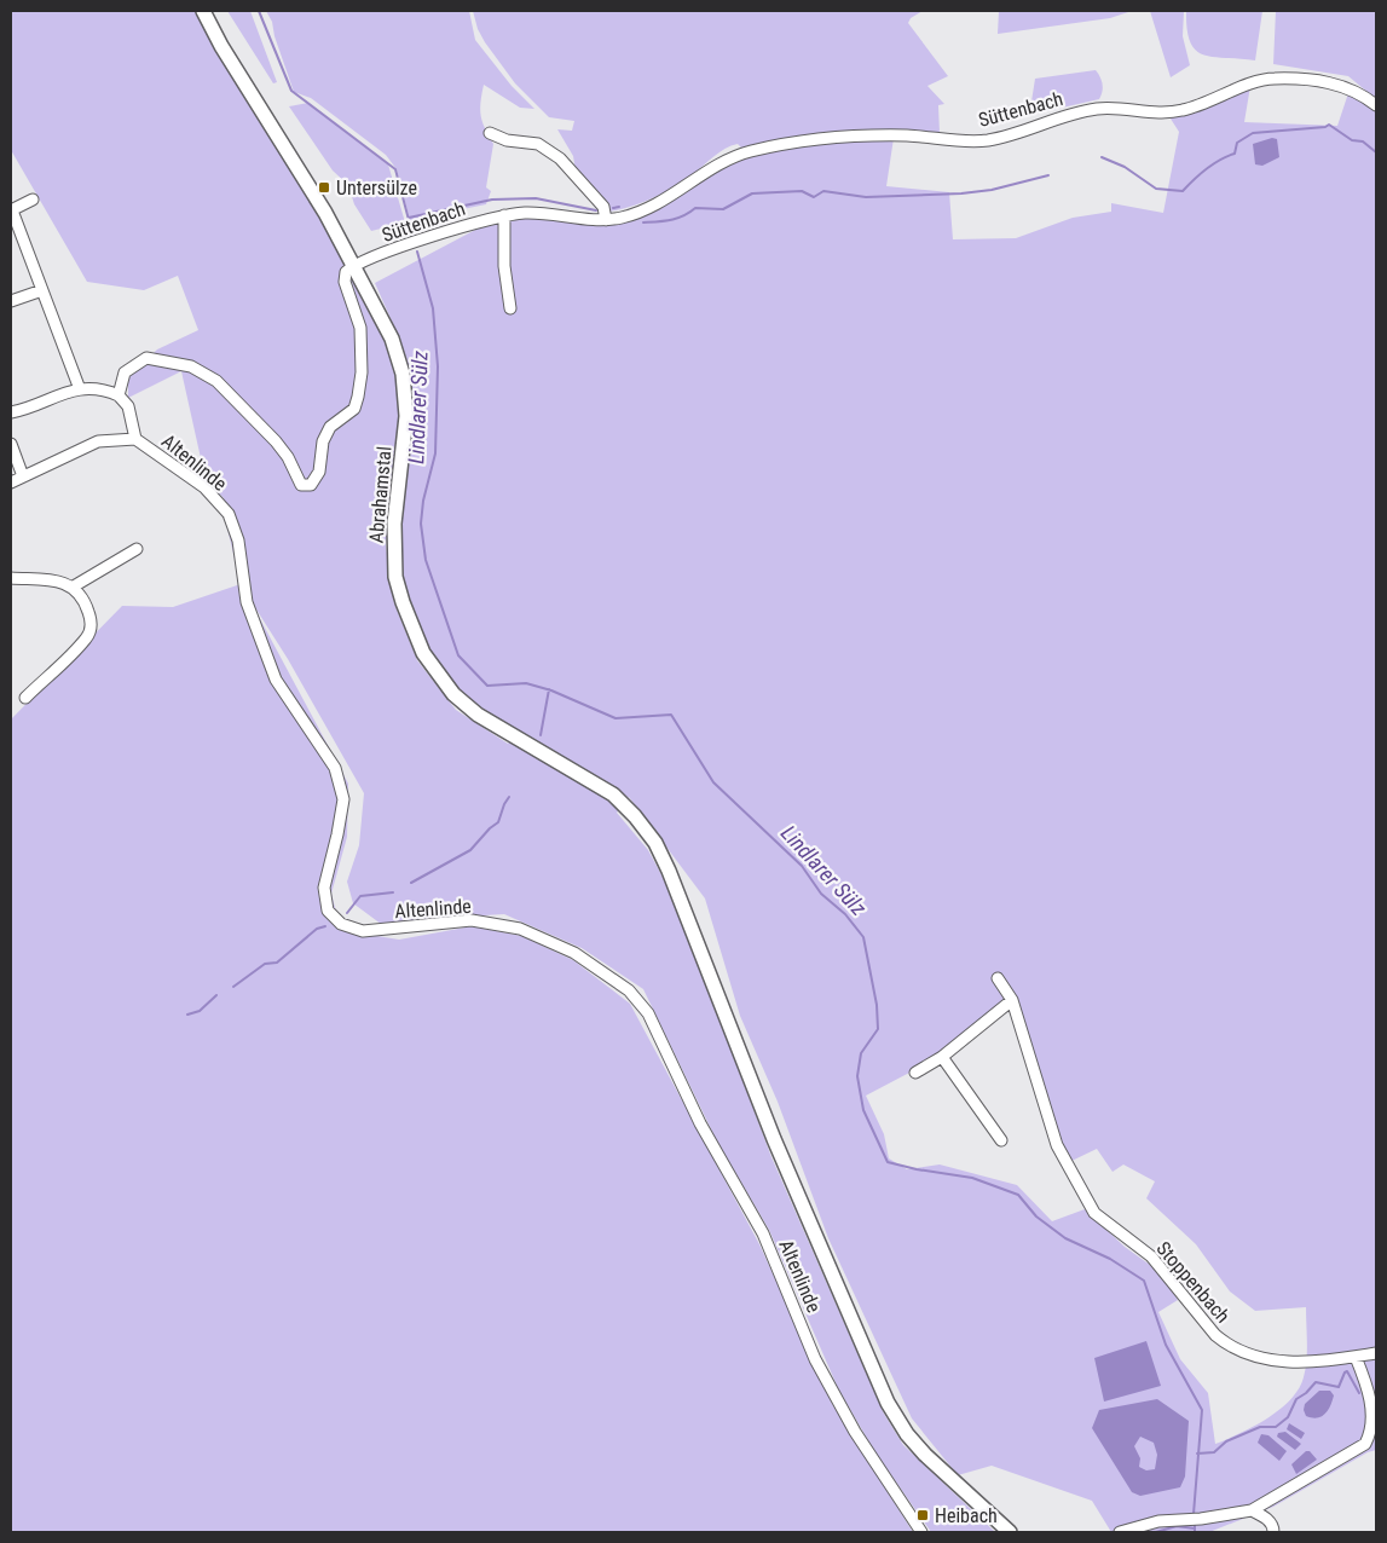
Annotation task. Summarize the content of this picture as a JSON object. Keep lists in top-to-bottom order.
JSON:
{
  "streets": {
    "main road": ["Abrahamstal"],
    "street": ["Süttenbach", "Altenlinde", "Stoppenbach"]
  },
  "crossings": [
    ["Süttenbach", "Abrahamstal"]
  ],
  "water": ["Lindlarer Sülz"],
  "places": {
    "transit": ["Untersülze", "Heibach"]
  }
}
